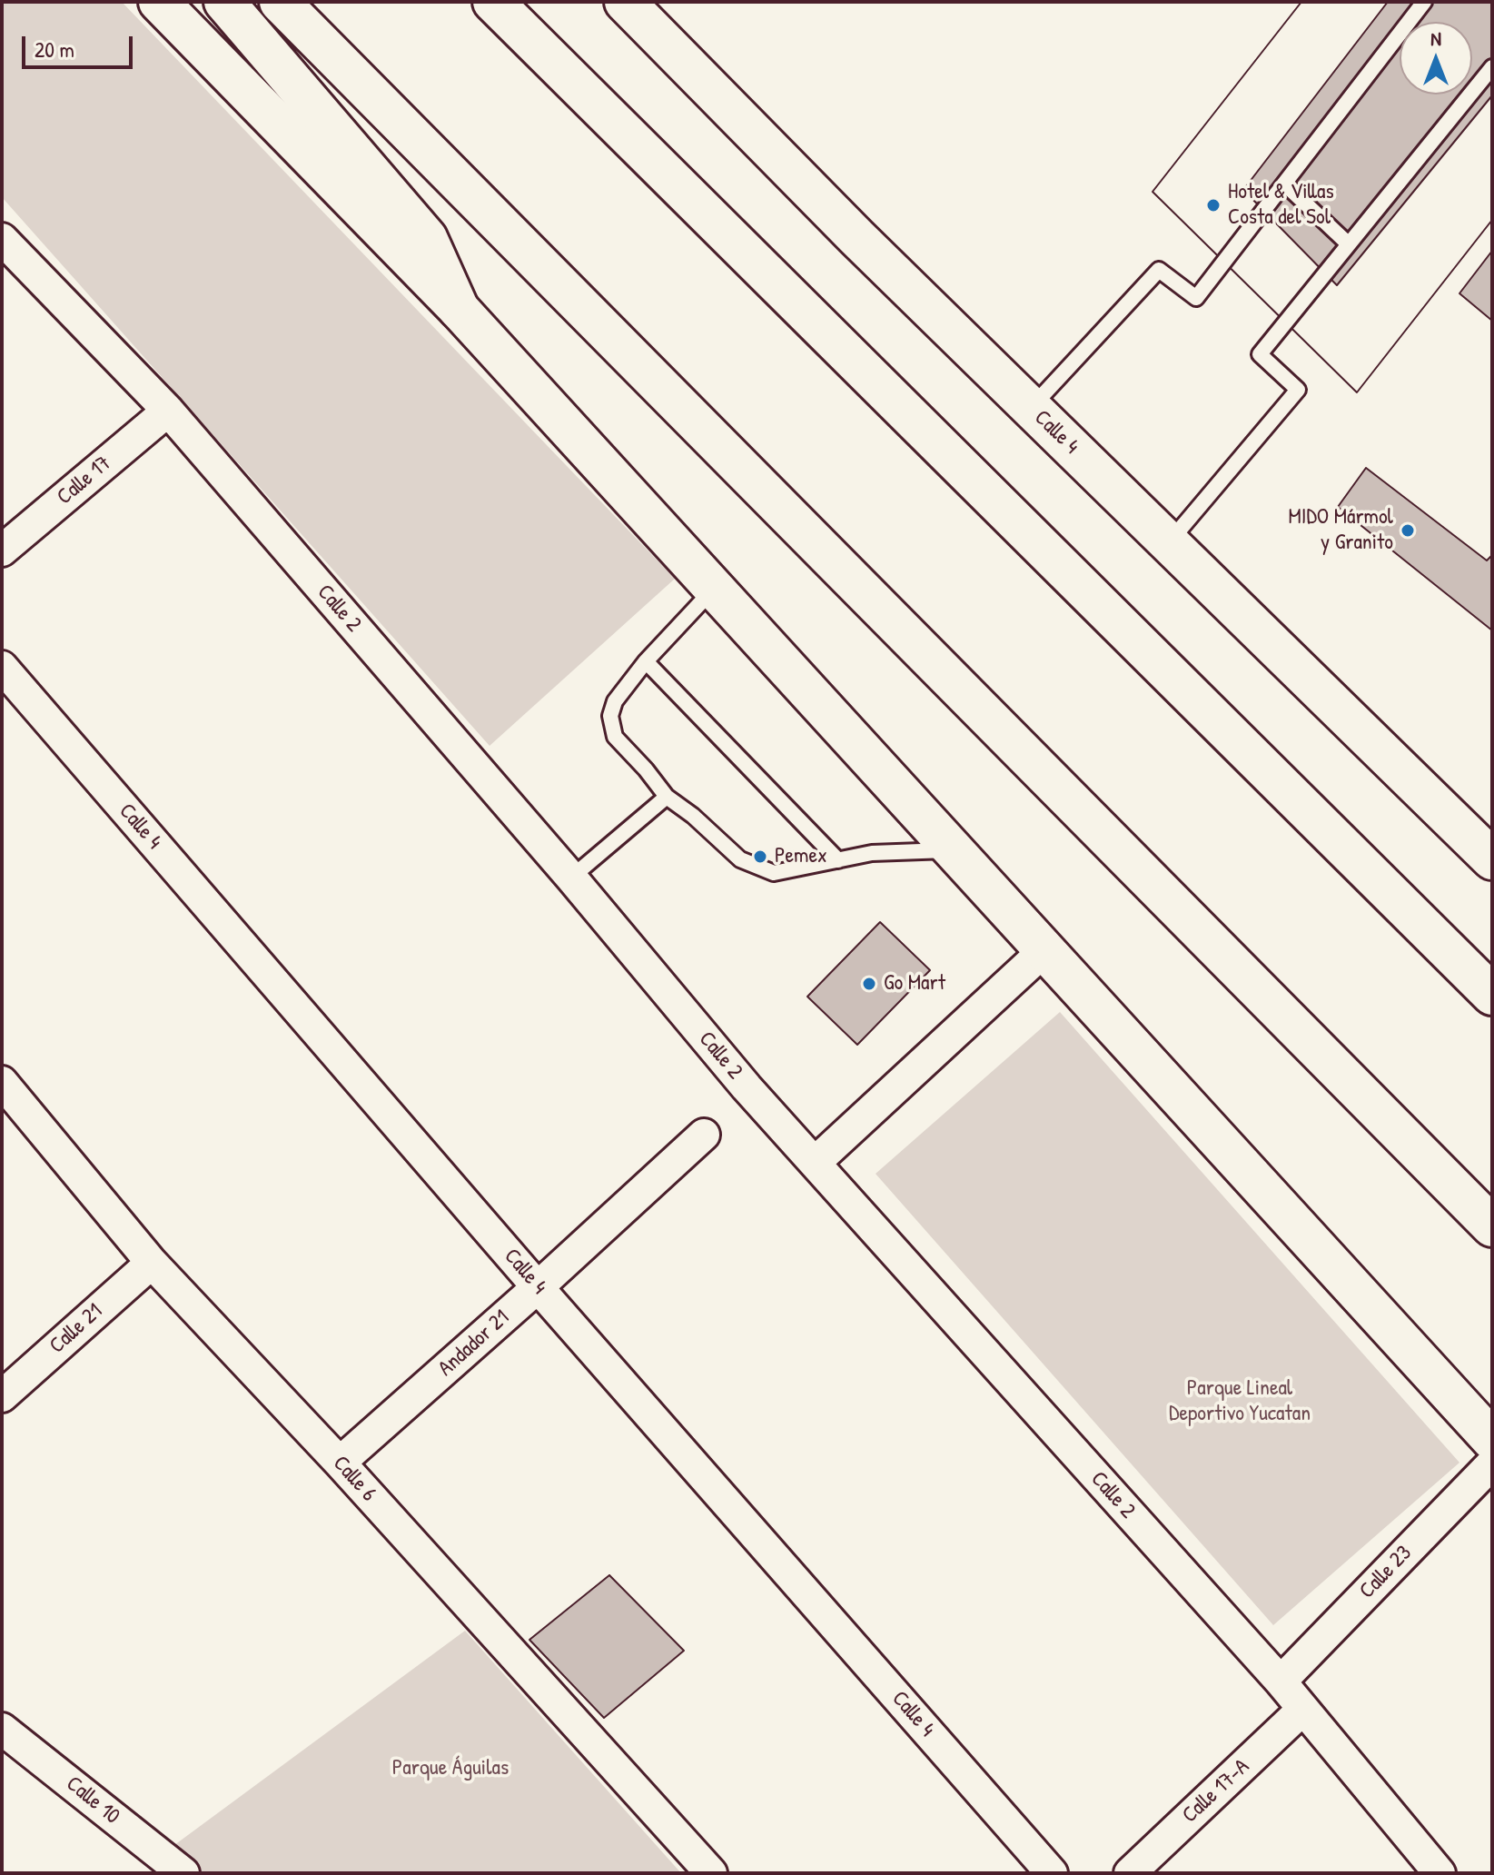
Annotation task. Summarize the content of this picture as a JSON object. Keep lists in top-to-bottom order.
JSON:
{
  "streets": {
    "main road": ["Calle 4"],
    "street": [
      "Calle 17",
      "Calle 2",
      "Calle 21",
      "Andador 21",
      "Calle 6",
      "Calle 23",
      "Calle 17-A",
      "Calle 10"
    ]
  },
  "crossings": [
    ["Calle 4", "Andador 21"],
    ["Calle 17", "Calle 2"],
    ["Calle 2", "Calle 23"],
    ["Calle 2", "Calle 17-A"],
    ["Calle 21", "Calle 6"],
    ["Andador 21", "Calle 6"]
  ],
  "parks": ["Parque Lineal Deportivo Yucatan", "Parque Águilas"],
  "places": [
    "Hotel & Villas Costa del Sol",
    "MIDO Mármol y Granito",
    "Pemex",
    "Go Mart"
  ],
  "scale_bar": "20 m",
  "north": "top"
}
